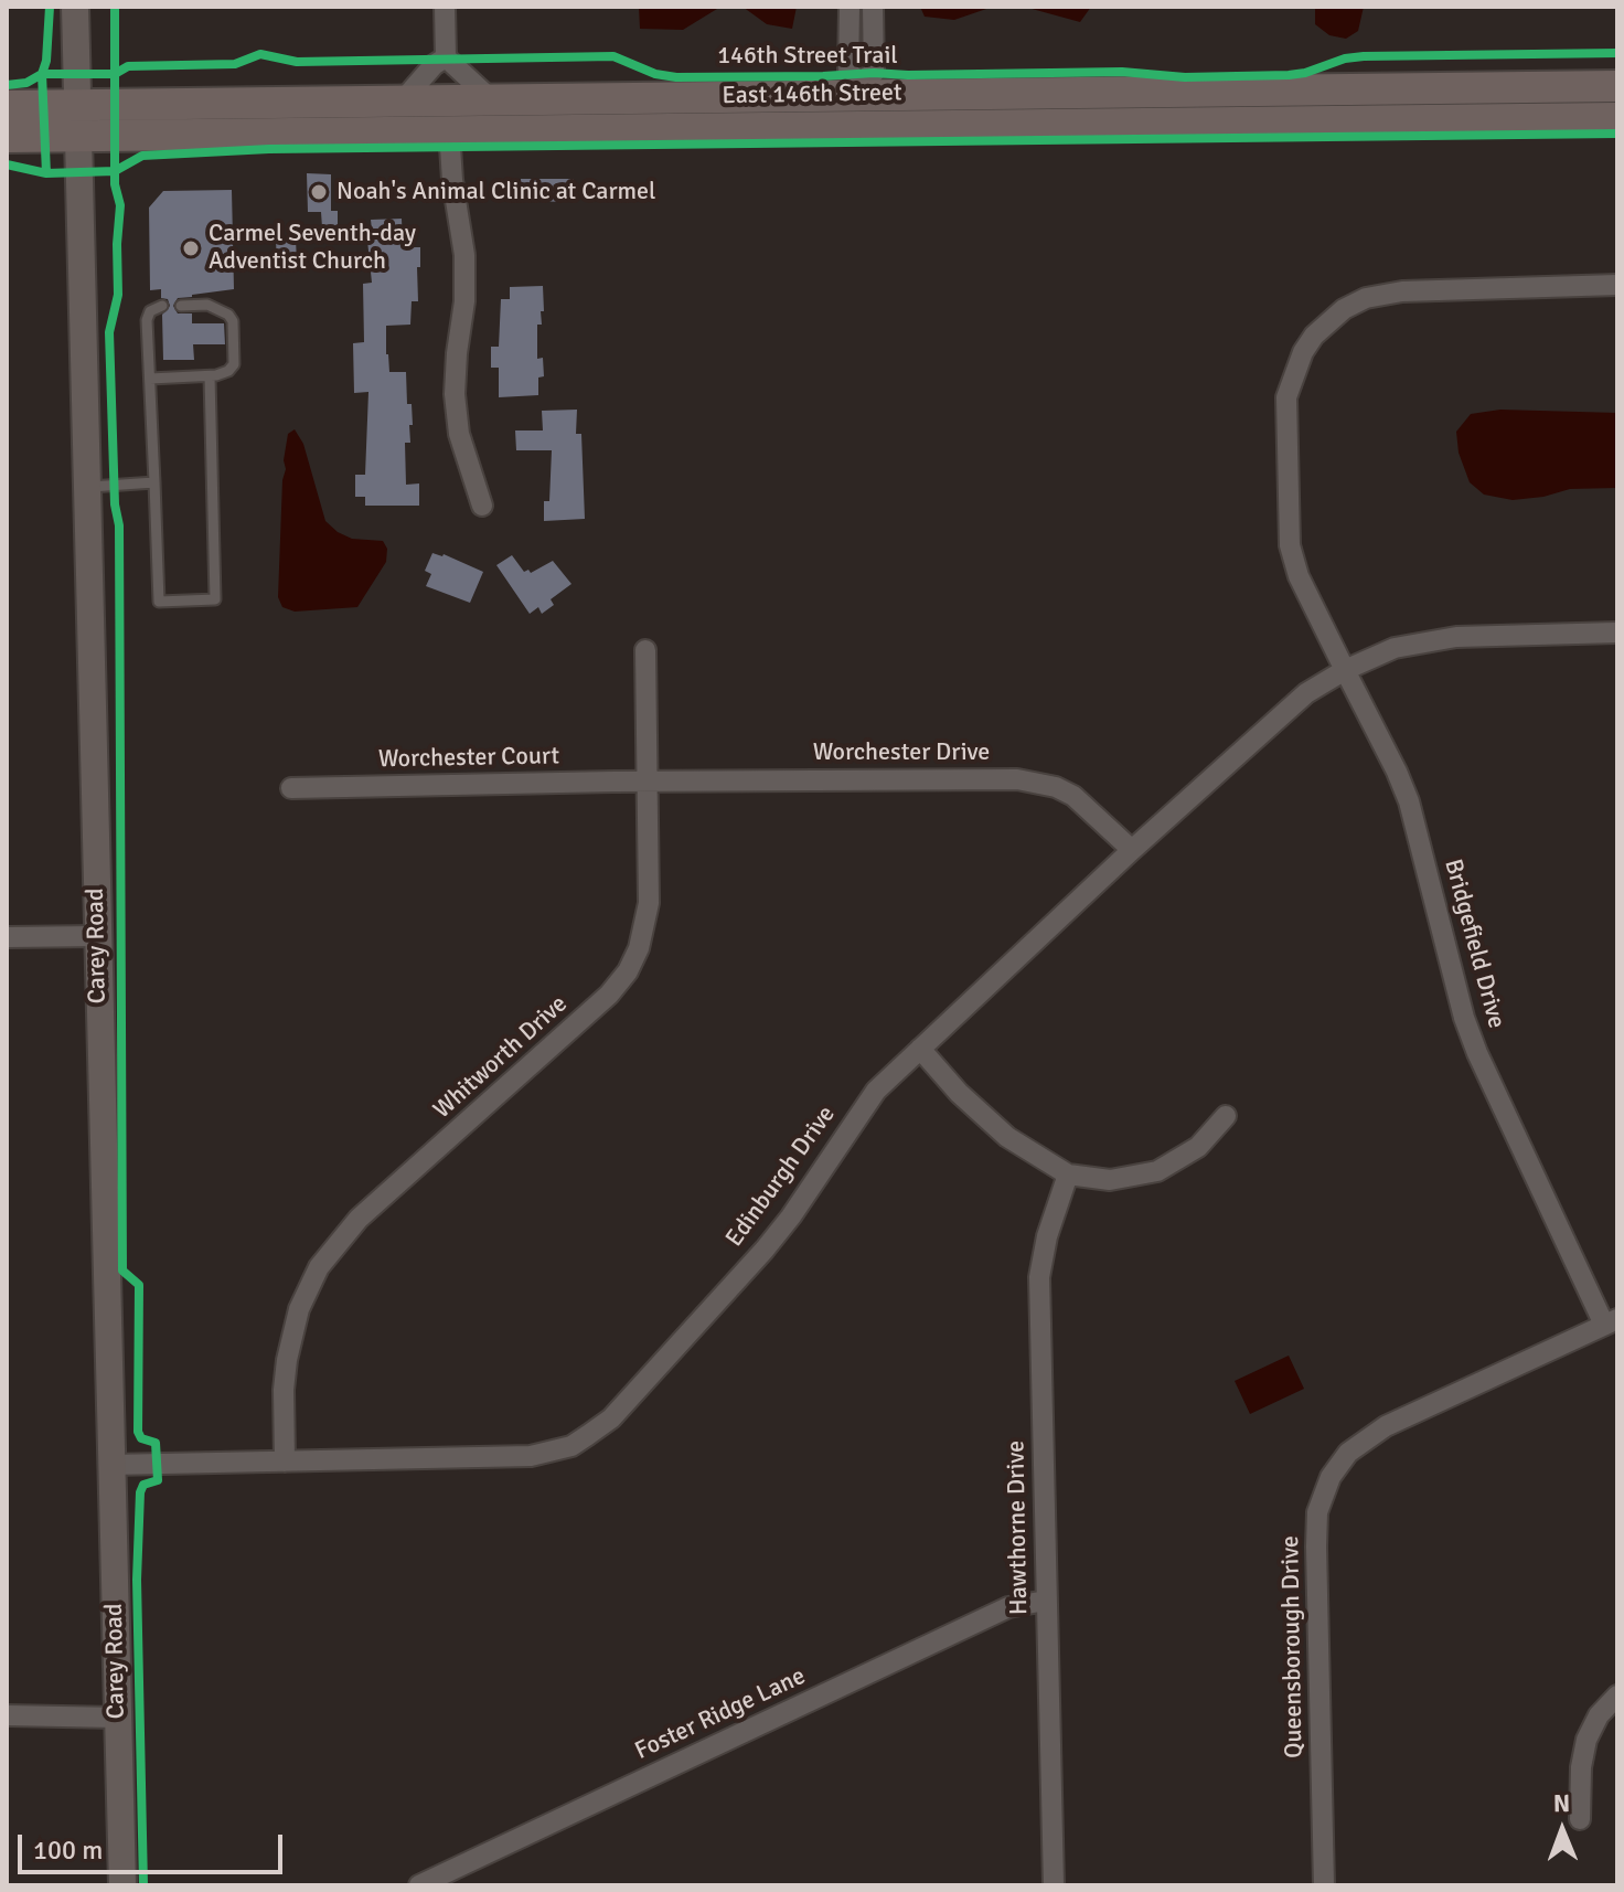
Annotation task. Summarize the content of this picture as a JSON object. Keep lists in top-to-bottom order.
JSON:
{
  "streets": {
    "main road": ["East 146th Street"],
    "street": [
      "Worchester Drive",
      "Worchester Court",
      "Bridgefield Drive",
      "Carey Road",
      "Whitworth Drive",
      "Edinburgh Drive",
      "Hawthorne Drive",
      "Queensborough Drive",
      "Foster Ridge Lane"
    ],
    "cycle path": ["146th Street Trail"]
  },
  "crossings": [
    ["East 146th Street", "Carey Road"],
    ["Worchester Drive", "Worchester Court"],
    ["Worchester Drive", "Whitworth Drive"],
    ["Worchester Drive", "Edinburgh Drive"],
    ["Worchester Court", "Whitworth Drive"],
    ["Bridgefield Drive", "Edinburgh Drive"],
    ["Bridgefield Drive", "Queensborough Drive"],
    ["Carey Road", "Edinburgh Drive"],
    ["Whitworth Drive", "Edinburgh Drive"],
    ["Hawthorne Drive", "Foster Ridge Lane"]
  ],
  "places": ["Noah's Animal Clinic at Carmel", "Carmel Seventh-day Adventist Church"],
  "scale_bar": "100 m",
  "north": "top"
}
